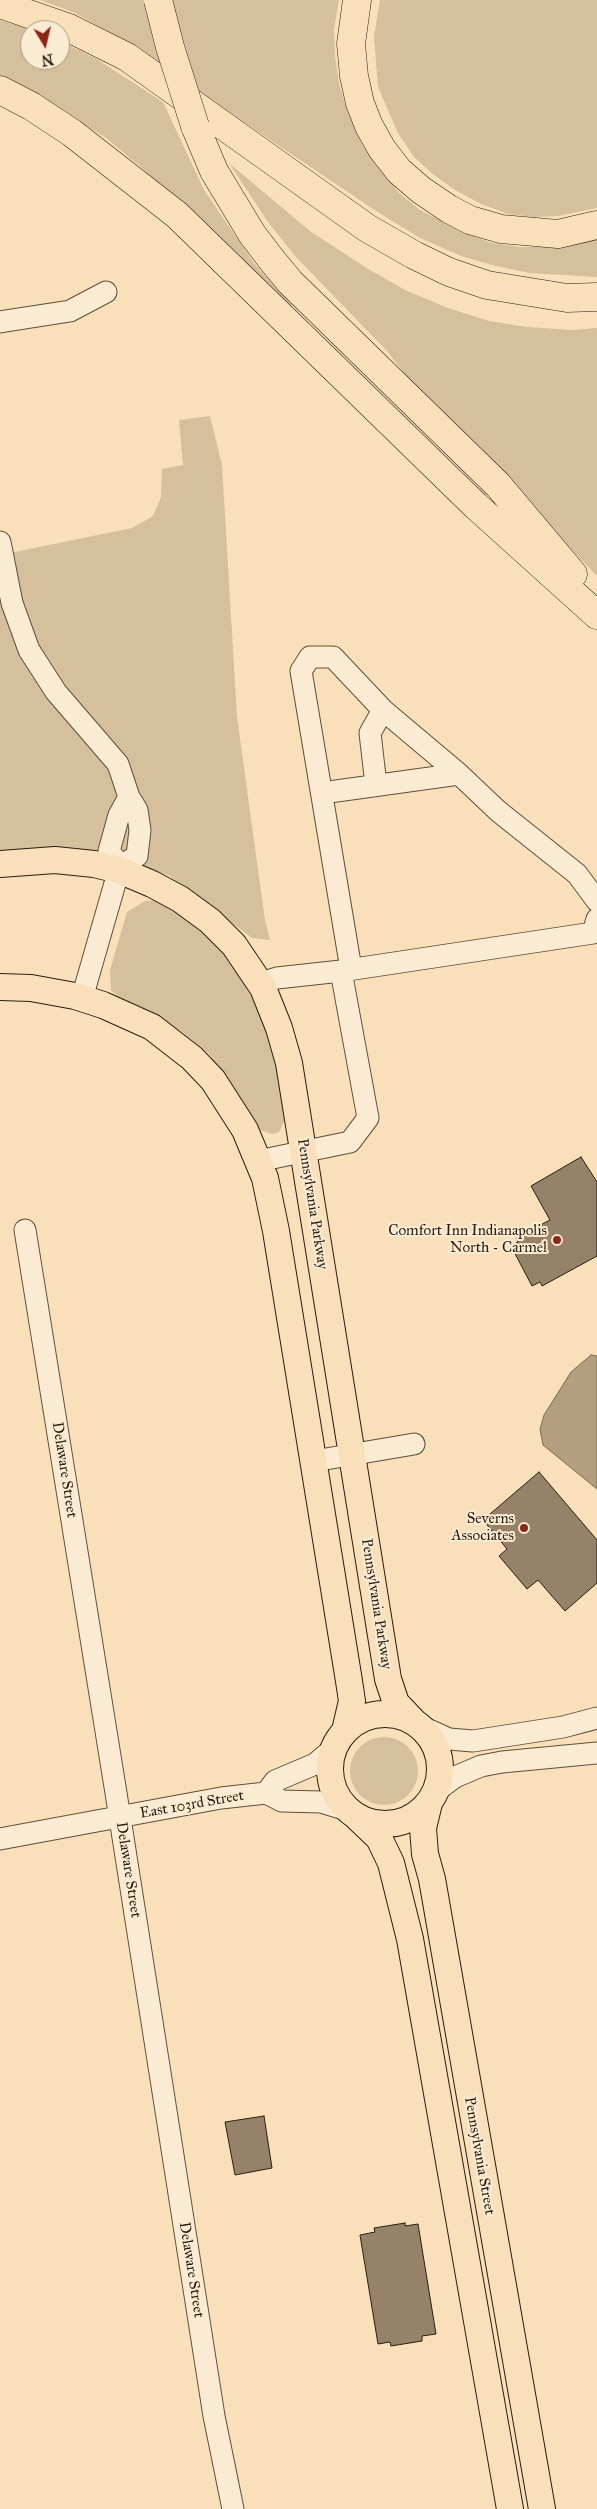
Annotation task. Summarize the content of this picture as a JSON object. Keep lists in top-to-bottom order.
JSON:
{
  "streets": {
    "main road": ["Pennsylvania Parkway", "Pennsylvania Street"],
    "street": ["Delaware Street", "East 103rd Street"]
  },
  "crossings": [
    ["Pennsylvania Parkway", "East 103rd Street"],
    ["Pennsylvania Parkway", "Pennsylvania Street"],
    ["Delaware Street", "East 103rd Street"],
    ["East 103rd Street", "Pennsylvania Street"]
  ],
  "places": ["Comfort Inn Indianapolis North - Carmel", "Severns Associates"],
  "north": "bottom"
}
